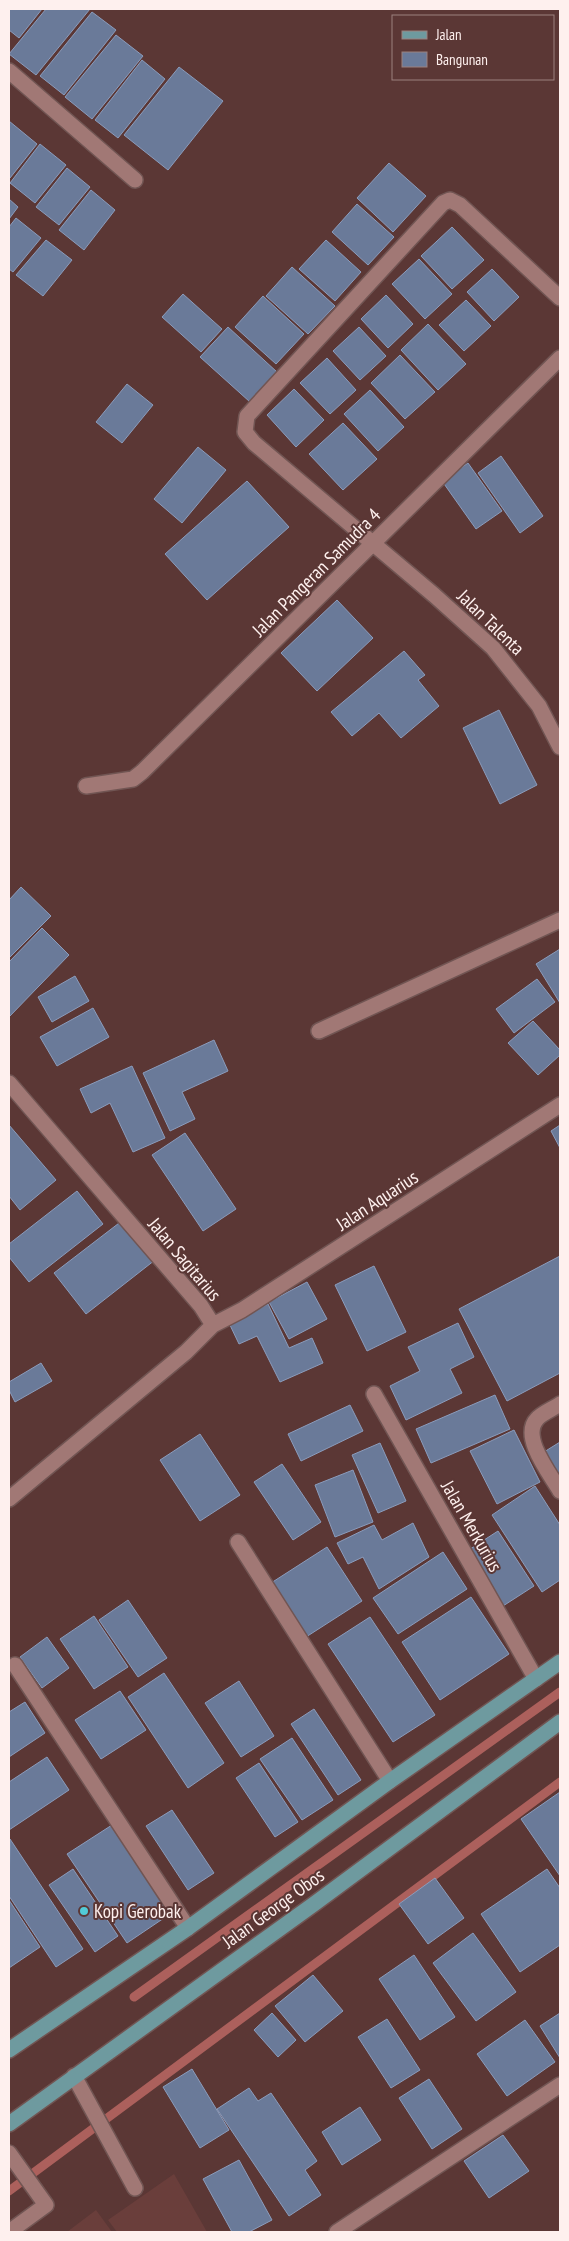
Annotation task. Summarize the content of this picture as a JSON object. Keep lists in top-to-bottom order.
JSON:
{
  "streets": {
    "main road": ["Jalan George Obos"],
    "street": [
      "Jalan Pangeran Samudra 4",
      "Jalan Talenta",
      "Jalan Aquarius",
      "Jalan Sagitarius",
      "Jalan Merkurius"
    ]
  },
  "crossings": [
    ["Jalan Pangeran Samudra 4", "Jalan Talenta"],
    ["Jalan Aquarius", "Jalan Sagitarius"],
    ["Jalan Merkurius", "Jalan George Obos"]
  ],
  "places": ["Kopi Gerobak"],
  "legend": ["Jalan", "Bangunan"]
}
